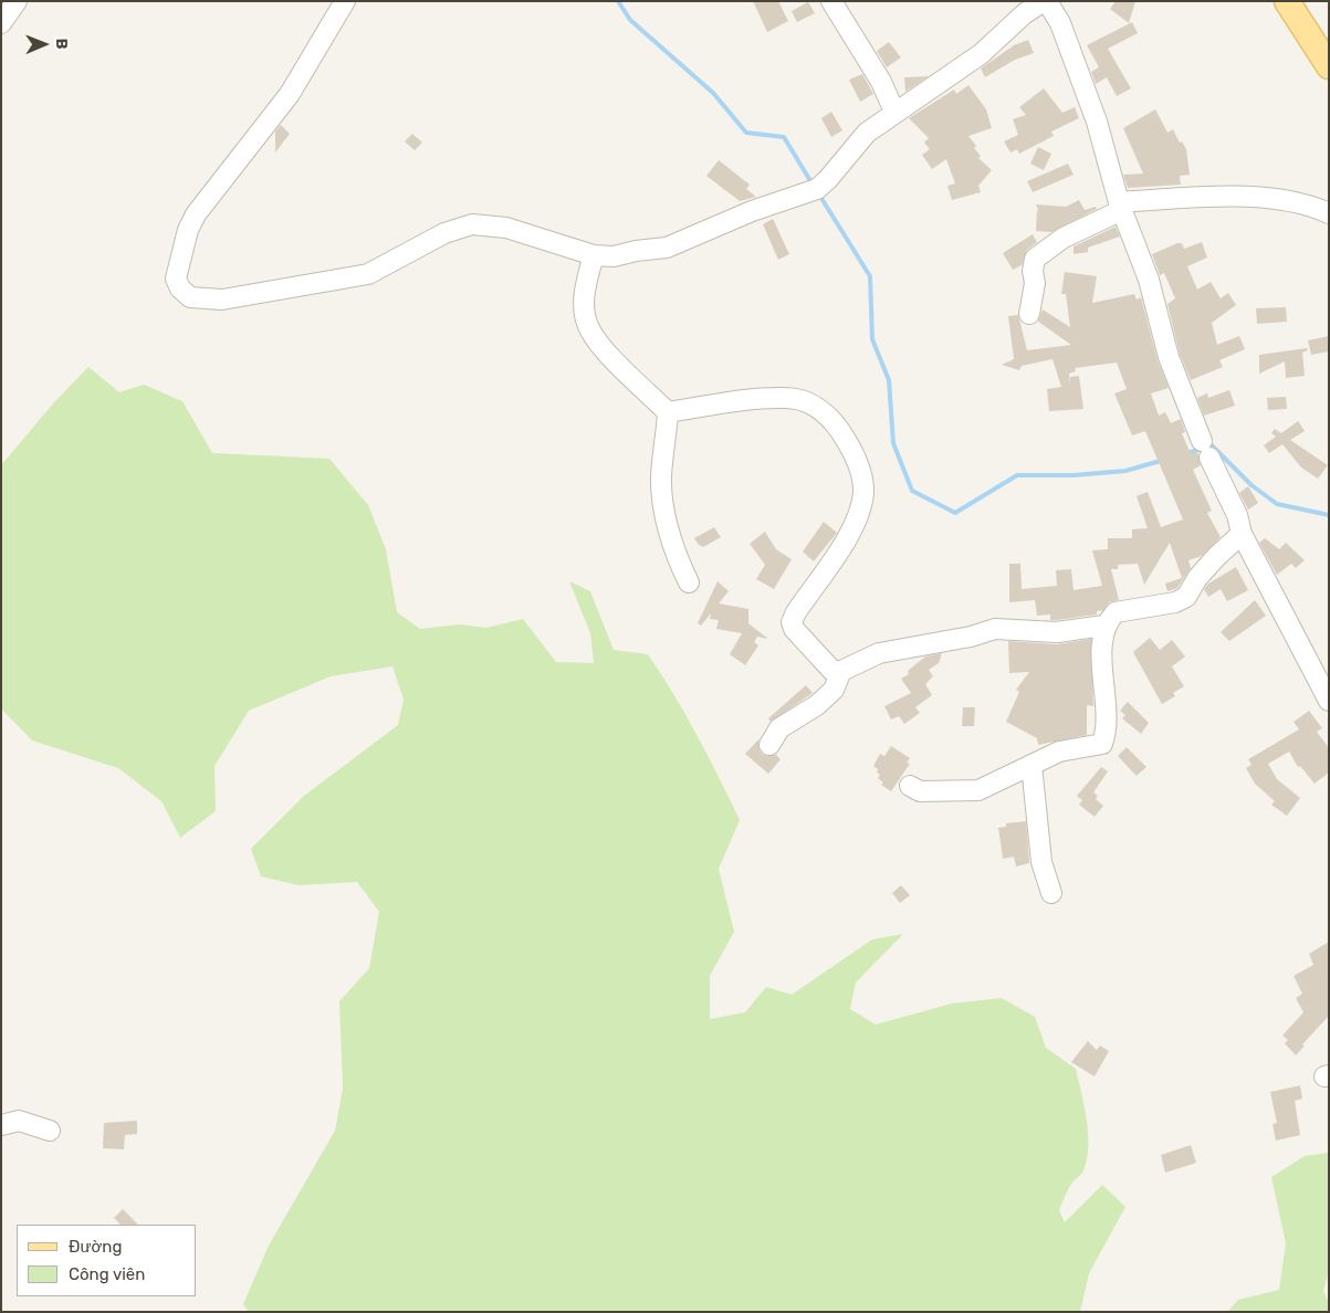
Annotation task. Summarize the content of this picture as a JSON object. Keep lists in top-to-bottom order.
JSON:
{
  "legend": ["Đường", "Công viên"],
  "north": "right"
}
